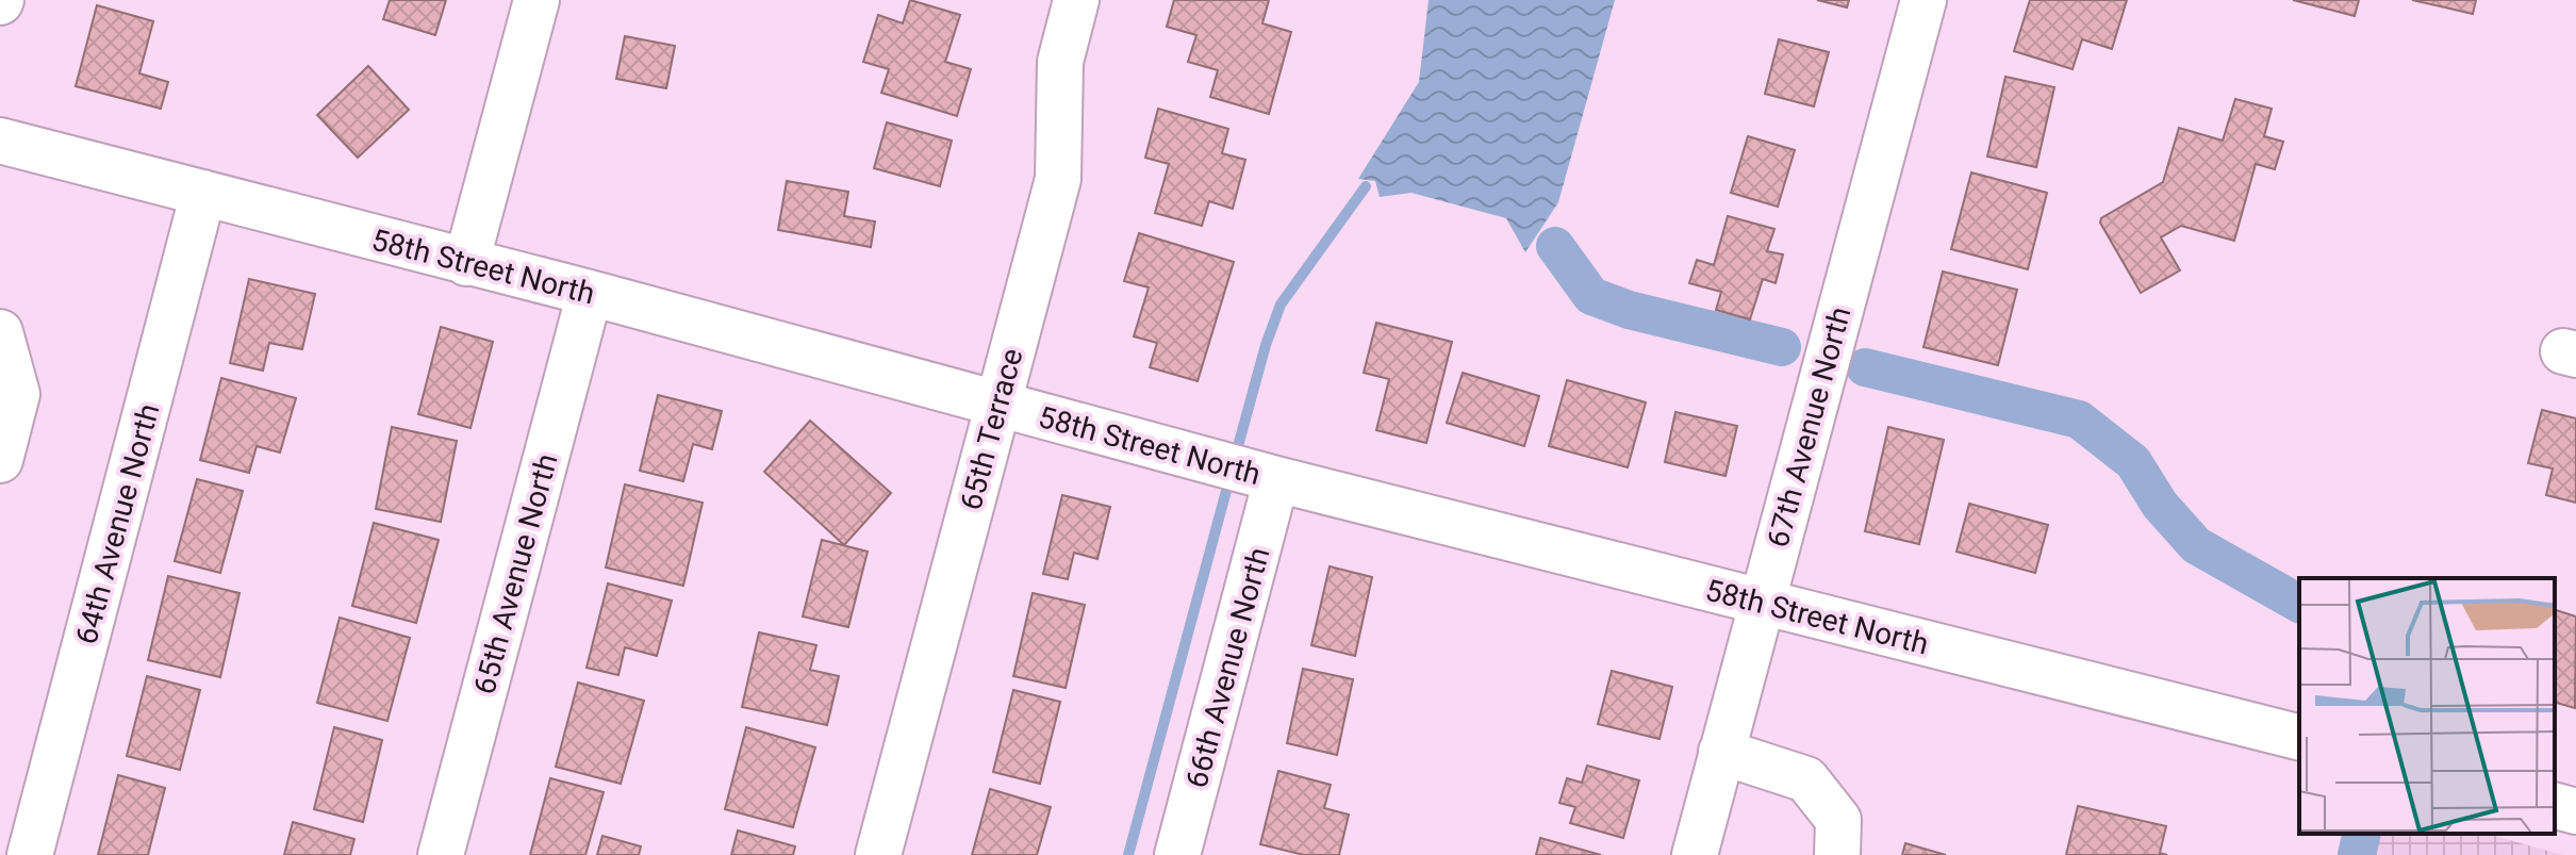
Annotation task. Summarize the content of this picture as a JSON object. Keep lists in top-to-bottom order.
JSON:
{
  "streets": {
    "street": [
      "58th Street North",
      "67th Avenue North",
      "65th Terrace",
      "64th Avenue North",
      "65th Avenue North",
      "66th Avenue North"
    ]
  },
  "crossings": [
    ["58th Street North", "67th Avenue North"],
    ["58th Street North", "65th Terrace"],
    ["58th Street North", "64th Avenue North"],
    ["58th Street North", "65th Avenue North"],
    ["58th Street North", "66th Avenue North"]
  ]
}
